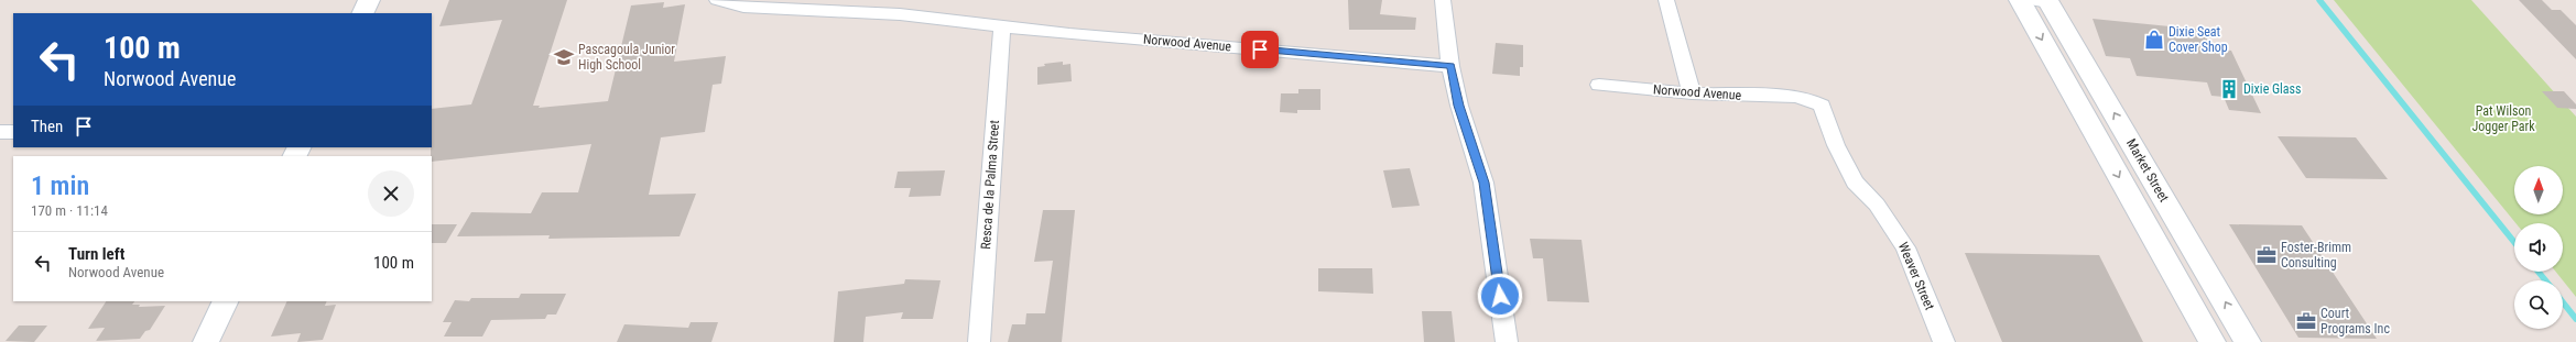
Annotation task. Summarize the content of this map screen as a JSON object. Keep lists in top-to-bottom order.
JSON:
{
  "streets": {
    "main road": ["Market Street"],
    "street": ["Norwood Avenue", "Resca de la Palma Street", "Weaver Street"]
  },
  "crossings": [
    ["Norwood Avenue", "Resca de la Palma Street"],
    ["Norwood Avenue", "Weaver Street"]
  ],
  "parks": ["Pat Wilson Jogger Park"],
  "places": {
    "shop": ["Dixie Seat Cover Shop"],
    "school or university": ["Pascagoula Junior High School"],
    "building": ["Dixie Glass"],
    "office": ["Foster-Brimm Consulting", "Court Programs Inc"]
  },
  "north": "top",
  "page": {
    "turn": ["100 m", "Norwood Avenue"],
    "then": "Then",
    "heading": ["1 min", "170 m · 11:14"],
    "list": [
      {
        "name": "Turn left",
        "note": "Norwood Avenue",
        "value": "100 m"
      }
    ]
  }
}
